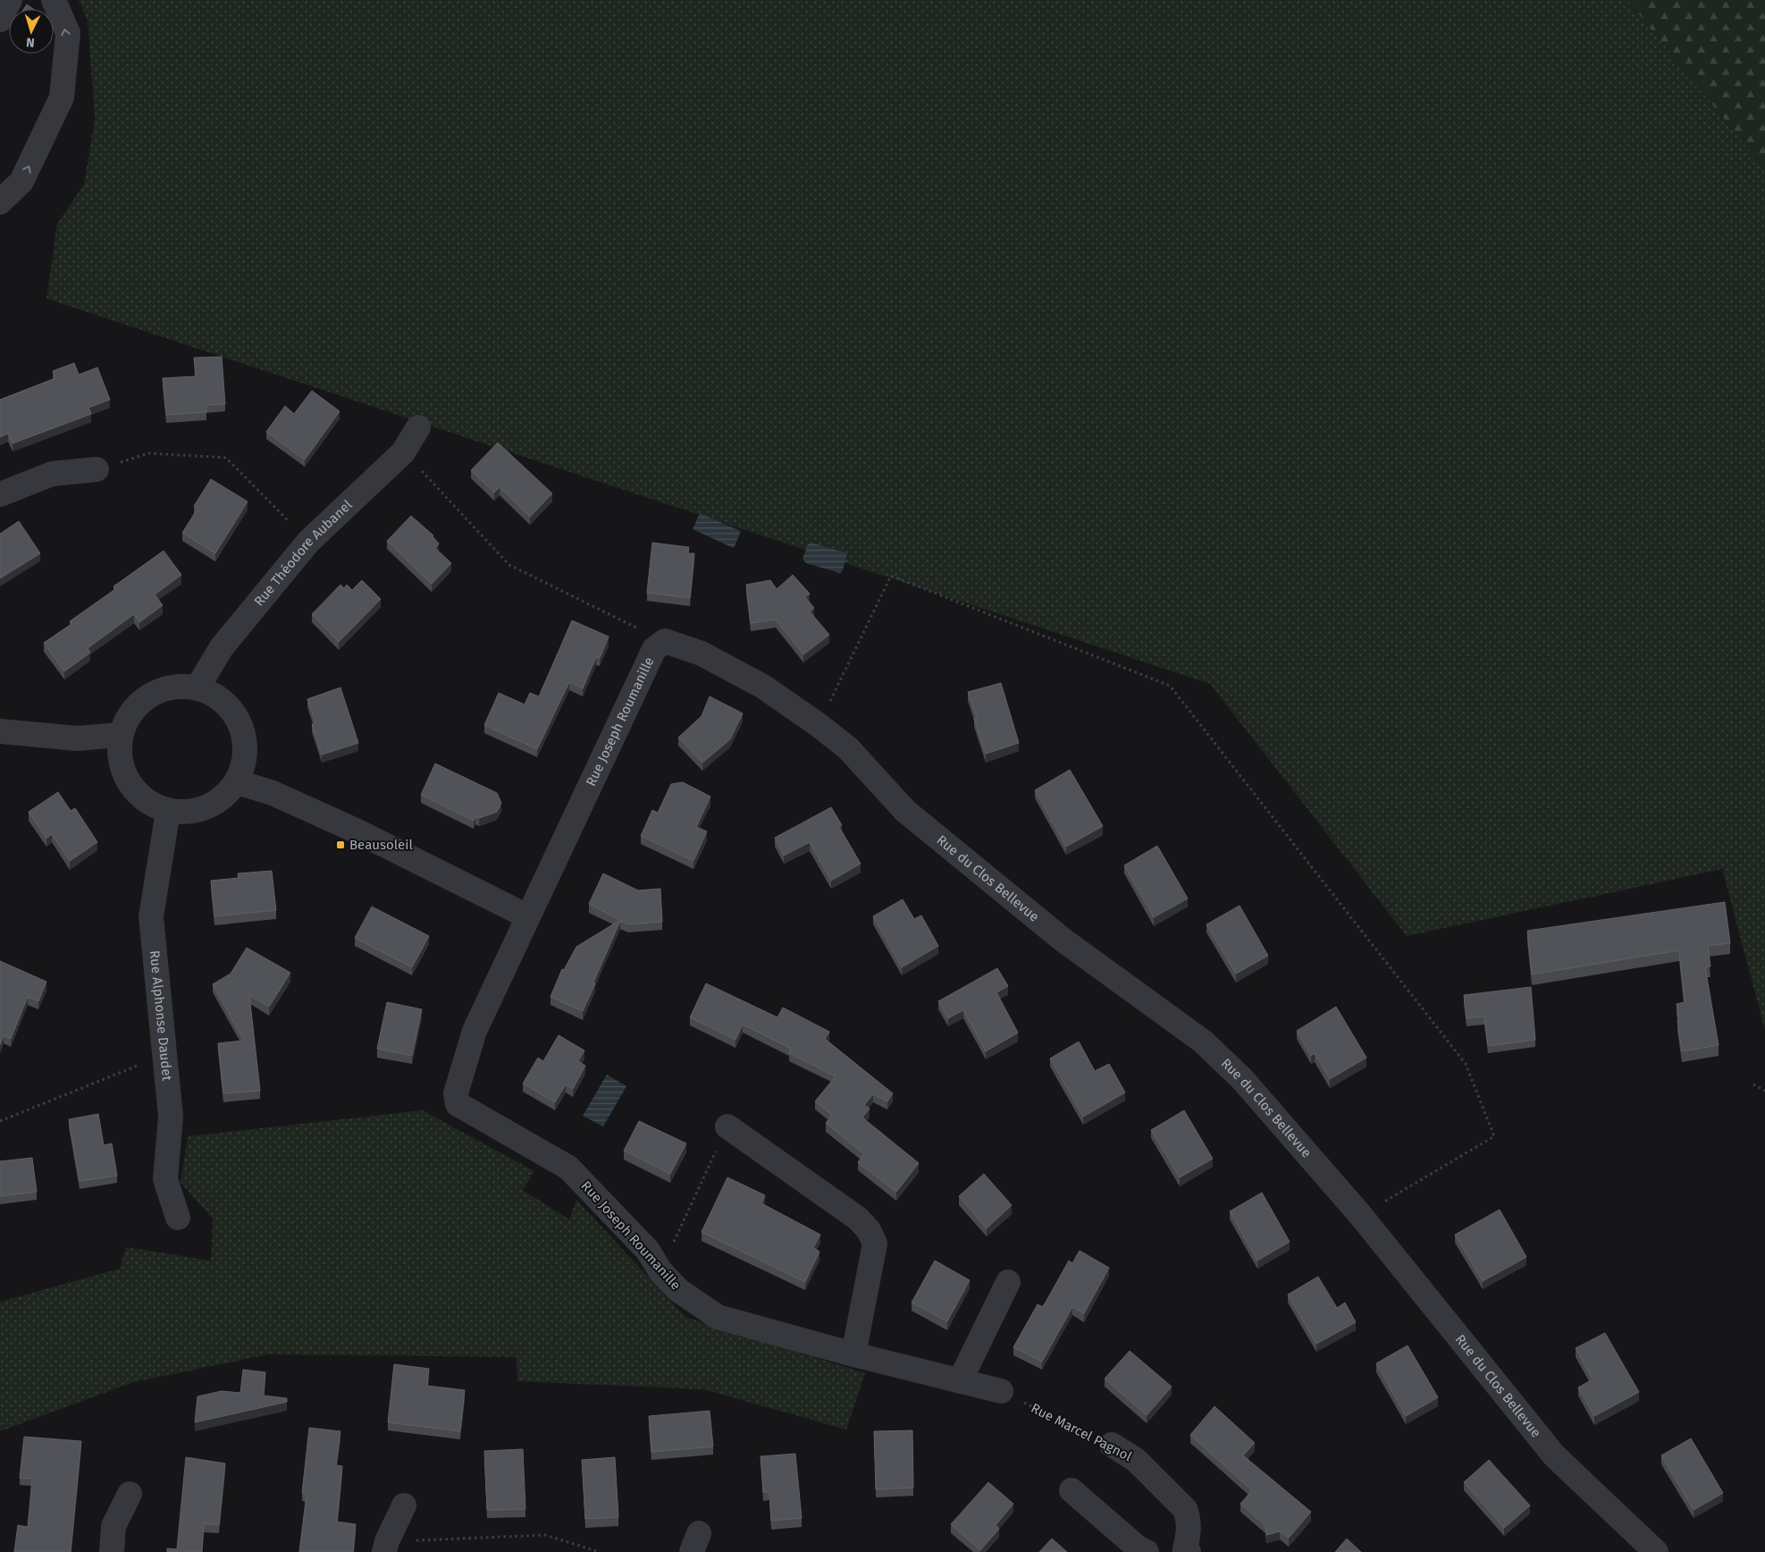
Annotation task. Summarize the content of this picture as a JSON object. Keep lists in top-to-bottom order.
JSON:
{
  "streets": {
    "street": [
      "Rue Théodore Aubanel",
      "Rue Joseph Roumanille",
      "Rue du Clos Bellevue",
      "Rue Alphonse Daudet",
      "Rue Marcel Pagnol"
    ]
  },
  "crossings": [
    ["Rue Théodore Aubanel", "Rue Alphonse Daudet"],
    ["Rue Joseph Roumanille", "Rue Marcel Pagnol"]
  ],
  "places": {
    "transit": ["Beausoleil"]
  },
  "north": "bottom"
}
